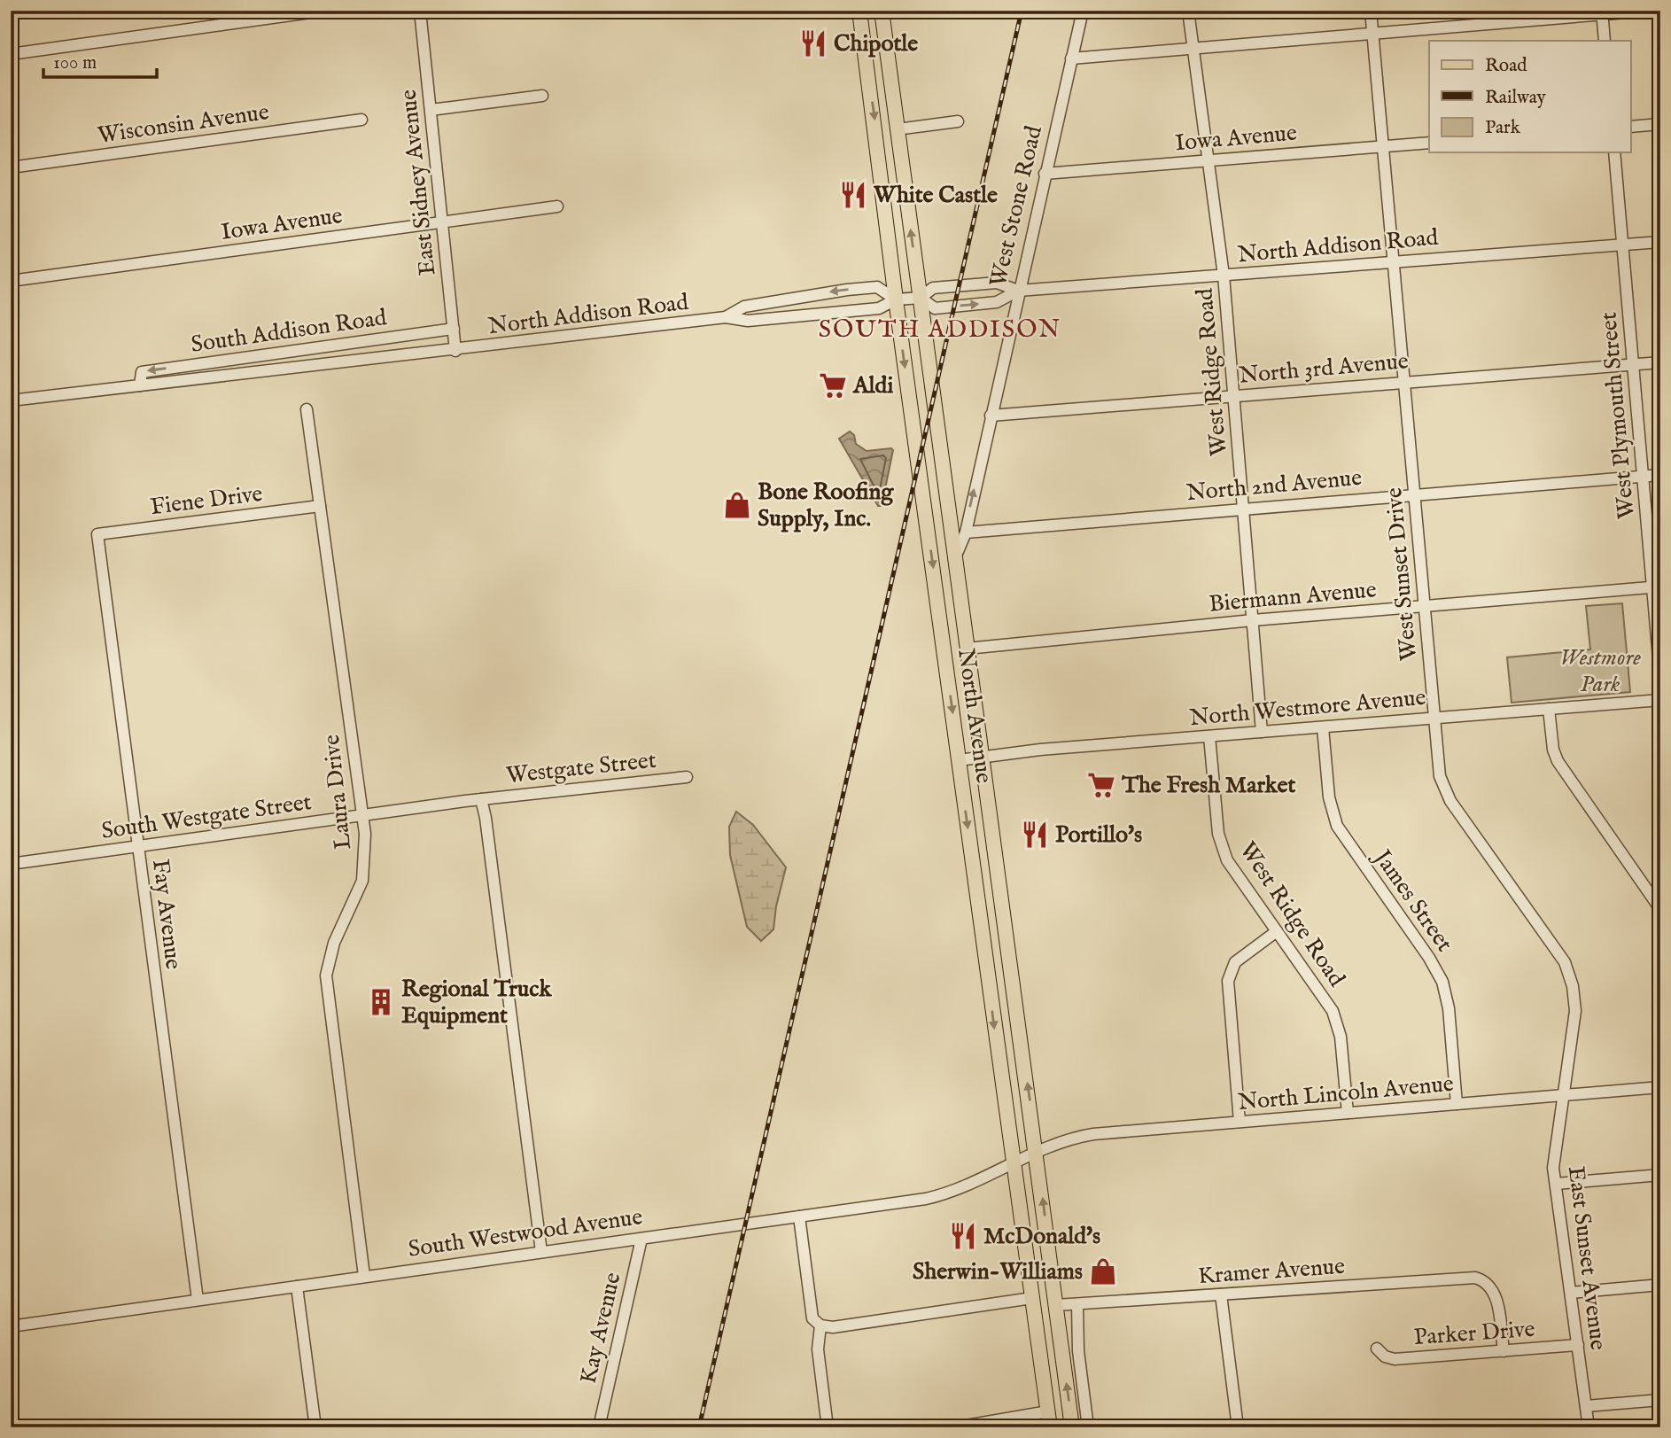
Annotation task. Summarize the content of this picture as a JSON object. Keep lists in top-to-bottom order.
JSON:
{
  "streets": {
    "main road": ["North Avenue"],
    "street": [
      "Wisconsin Avenue",
      "Iowa Avenue",
      "East Sidney Avenue",
      "West Stone Road",
      "North Addison Road",
      "South Addison Road",
      "North 3rd Avenue",
      "West Ridge Road",
      "West Plymouth Street",
      "North 2nd Avenue",
      "Fiene Drive",
      "West Sunset Drive",
      "Biermann Avenue",
      "North Westmore Avenue",
      "Westgate Street",
      "Laura Drive",
      "South Westgate Street",
      "James Street",
      "Fay Avenue",
      "North Lincoln Avenue",
      "South Westwood Avenue",
      "East Sunset Avenue",
      "Kramer Avenue",
      "Kay Avenue",
      "Parker Drive"
    ]
  },
  "crossings": [
    ["Iowa Avenue", "East Sidney Avenue"],
    ["Iowa Avenue", "West Stone Road"],
    ["Iowa Avenue", "West Ridge Road"],
    ["Iowa Avenue", "West Sunset Drive"],
    ["East Sidney Avenue", "North Addison Road"],
    ["East Sidney Avenue", "South Addison Road"],
    ["West Stone Road", "North Addison Road"],
    ["West Stone Road", "North 3rd Avenue"],
    ["West Stone Road", "North 2nd Avenue"],
    ["West Stone Road", "North Avenue"],
    ["North Addison Road", "South Addison Road"],
    ["North Addison Road", "West Ridge Road"],
    ["North Addison Road", "West Plymouth Street"],
    ["North Addison Road", "West Sunset Drive"],
    ["North Addison Road", "North Avenue"],
    ["North 3rd Avenue", "West Ridge Road"],
    ["North 3rd Avenue", "West Plymouth Street"],
    ["North 3rd Avenue", "West Sunset Drive"],
    ["West Ridge Road", "North 2nd Avenue"],
    ["West Ridge Road", "Biermann Avenue"],
    ["West Ridge Road", "North Westmore Avenue"],
    ["West Ridge Road", "North Lincoln Avenue"],
    ["West Plymouth Street", "North 2nd Avenue"],
    ["West Plymouth Street", "Biermann Avenue"],
    ["North 2nd Avenue", "West Sunset Drive"],
    ["Fiene Drive", "Laura Drive"],
    ["Fiene Drive", "Fay Avenue"],
    ["West Sunset Drive", "Biermann Avenue"],
    ["West Sunset Drive", "North Westmore Avenue"],
    ["West Sunset Drive", "North Lincoln Avenue"],
    ["West Sunset Drive", "East Sunset Avenue"],
    ["Biermann Avenue", "North Avenue"],
    ["North Westmore Avenue", "North Avenue"],
    ["North Westmore Avenue", "James Street"],
    ["North Avenue", "North Lincoln Avenue"],
    ["North Avenue", "South Westwood Avenue"],
    ["North Avenue", "Kramer Avenue"],
    ["Westgate Street", "South Westgate Street"],
    ["Laura Drive", "South Westgate Street"],
    ["Laura Drive", "South Westwood Avenue"],
    ["South Westgate Street", "Fay Avenue"],
    ["James Street", "North Lincoln Avenue"],
    ["Fay Avenue", "South Westwood Avenue"],
    ["North Lincoln Avenue", "South Westwood Avenue"],
    ["North Lincoln Avenue", "East Sunset Avenue"],
    ["South Westwood Avenue", "Kay Avenue"],
    ["East Sunset Avenue", "Parker Drive"],
    ["Kramer Avenue", "Parker Drive"]
  ],
  "districts": ["SOUTH ADDISON"],
  "parks": ["Westmore Park"],
  "places": {
    "restaurant": [
      "Chipotle",
      "White Castle",
      "Portillo's",
      "McDonald's"
    ],
    "supermarket": ["Aldi", "The Fresh Market"],
    "shop": ["Bone Roofing Supply, Inc.", "Sherwin-Williams"],
    "building": ["Regional Truck Equipment"]
  },
  "legend": ["Road", "Railway", "Park"],
  "scale_bar": "100 m"
}
